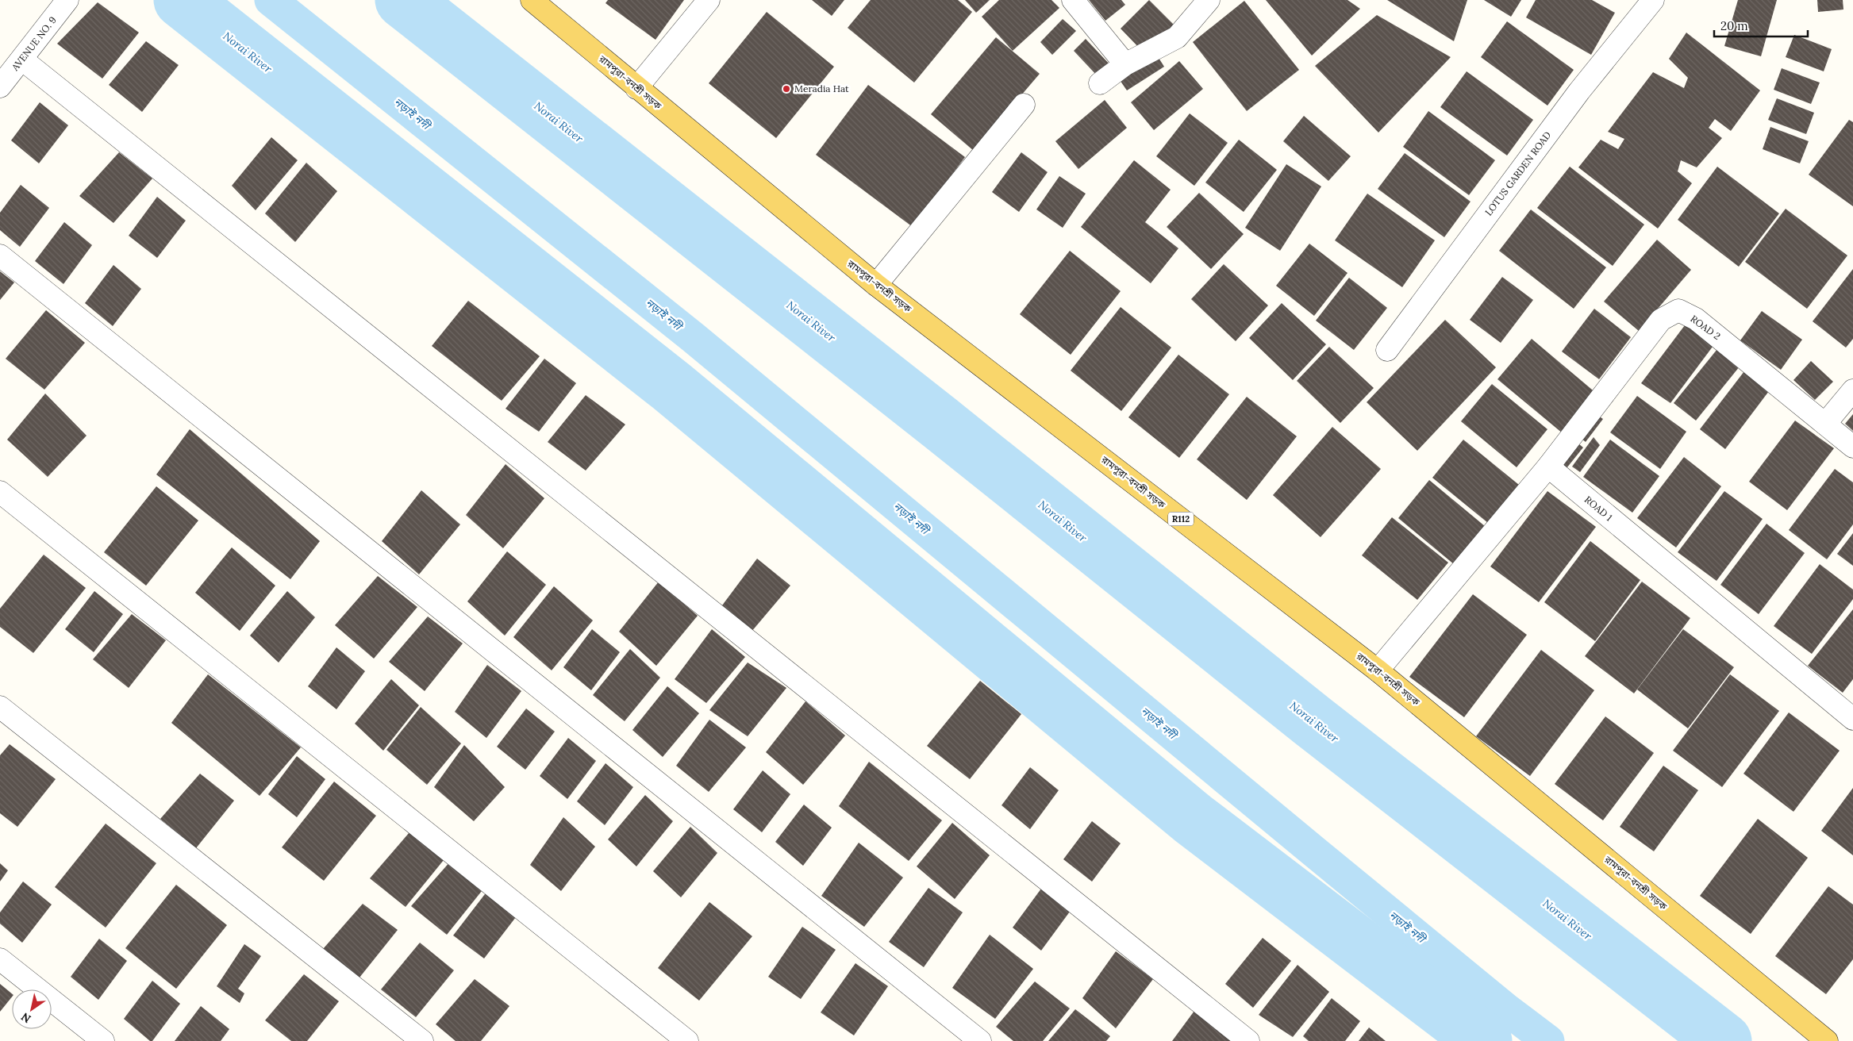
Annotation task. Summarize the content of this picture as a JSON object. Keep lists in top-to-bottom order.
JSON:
{
  "streets": {
    "main road": ["রামপুরা-বনশ্রী সড়ক", "R112"],
    "street": [
      "AVENUE NO. 9",
      "LOTUS GARDEN ROAD",
      "ROAD 2",
      "ROAD 1"
    ]
  },
  "crossings": [
    ["ROAD 2", "ROAD 1"]
  ],
  "water": ["Norai River", "নড়াই নদী"],
  "places": ["Meradia Hat"],
  "scale_bar": "20 m",
  "north": "bottom left"
}
